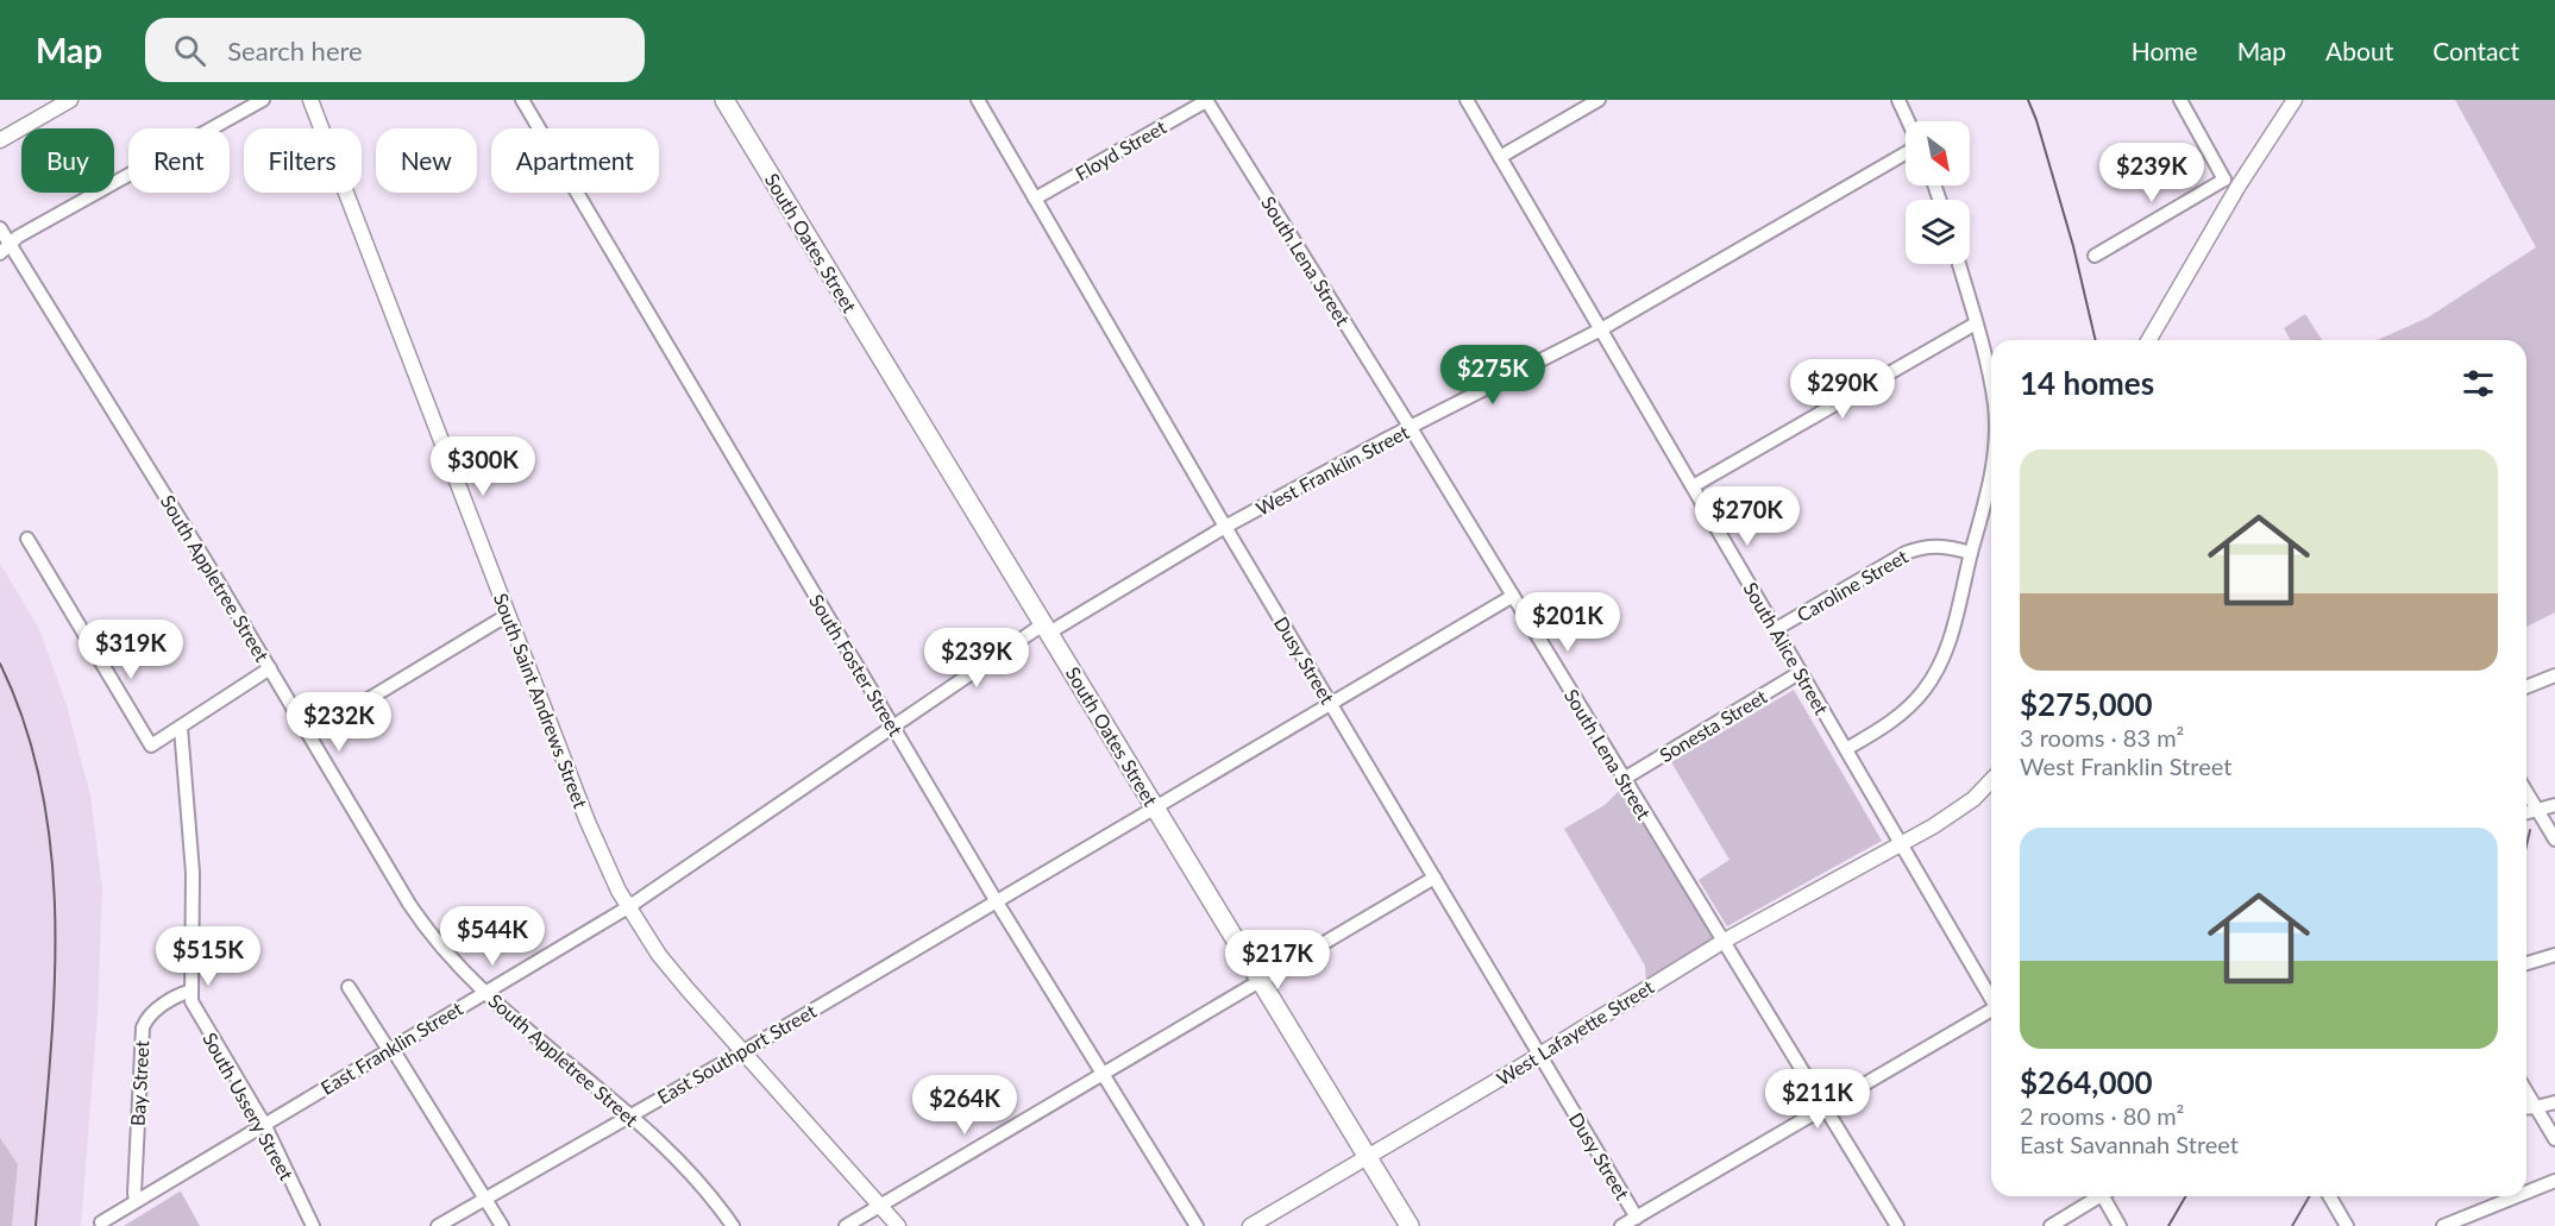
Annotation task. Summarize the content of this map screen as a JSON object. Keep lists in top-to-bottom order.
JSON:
{
  "streets": {
    "main road": ["South Oates Street"],
    "street": [
      "Floyd Street",
      "South Lena Street",
      "West Franklin Street",
      "South Appletree Street",
      "Caroline Street",
      "South Alice Street",
      "Dusy Street",
      "South Foster Street",
      "South Saint Andrews Street",
      "Sonesta Street",
      "West Lafayette Street",
      "East Franklin Street",
      "East Southport Street",
      "Bay Street",
      "South Ussery Street"
    ]
  },
  "crossings": [
    ["Floyd Street", "South Lena Street"],
    ["Floyd Street", "Dusy Street"],
    ["South Oates Street", "West Franklin Street"],
    ["South Oates Street", "West Lafayette Street"],
    ["South Oates Street", "East Southport Street"],
    ["South Lena Street", "West Franklin Street"],
    ["South Lena Street", "Sonesta Street"],
    ["South Lena Street", "West Lafayette Street"],
    ["South Lena Street", "East Southport Street"],
    ["West Franklin Street", "South Alice Street"],
    ["West Franklin Street", "Dusy Street"],
    ["West Franklin Street", "South Foster Street"],
    ["West Franklin Street", "East Franklin Street"],
    ["South Appletree Street", "East Franklin Street"],
    ["South Appletree Street", "East Southport Street"],
    ["Caroline Street", "South Alice Street"],
    ["South Alice Street", "Sonesta Street"],
    ["South Alice Street", "West Lafayette Street"],
    ["Dusy Street", "West Lafayette Street"],
    ["Dusy Street", "East Southport Street"],
    ["South Foster Street", "East Franklin Street"],
    ["South Foster Street", "East Southport Street"],
    ["South Saint Andrews Street", "East Franklin Street"],
    ["South Saint Andrews Street", "East Southport Street"],
    ["East Franklin Street", "Bay Street"],
    ["East Franklin Street", "South Ussery Street"],
    ["Bay Street", "South Ussery Street"]
  ],
  "north": "bottom right",
  "page": {
    "header": "Map",
    "search": "Search here",
    "nav": [
      "Home",
      "Map",
      "About",
      "Contact"
    ],
    "chip": [
      "Buy",
      "Rent",
      "Filters",
      "New",
      "Apartment"
    ],
    "price": [
      "$239K",
      "$275K",
      "$290K",
      "$300K",
      "$270K",
      "$201K",
      "$319K",
      "$239K",
      "$232K",
      "$544K",
      "$515K",
      "$217K",
      "$211K",
      "$264K"
    ],
    "heading": "14 homes",
    "list": [
      {
        "name": "$275,000",
        "note": "3 rooms · 83 m² · West Franklin Street"
      },
      {
        "name": "$264,000",
        "note": "2 rooms · 80 m² · East Savannah Street"
      }
    ]
  }
}
